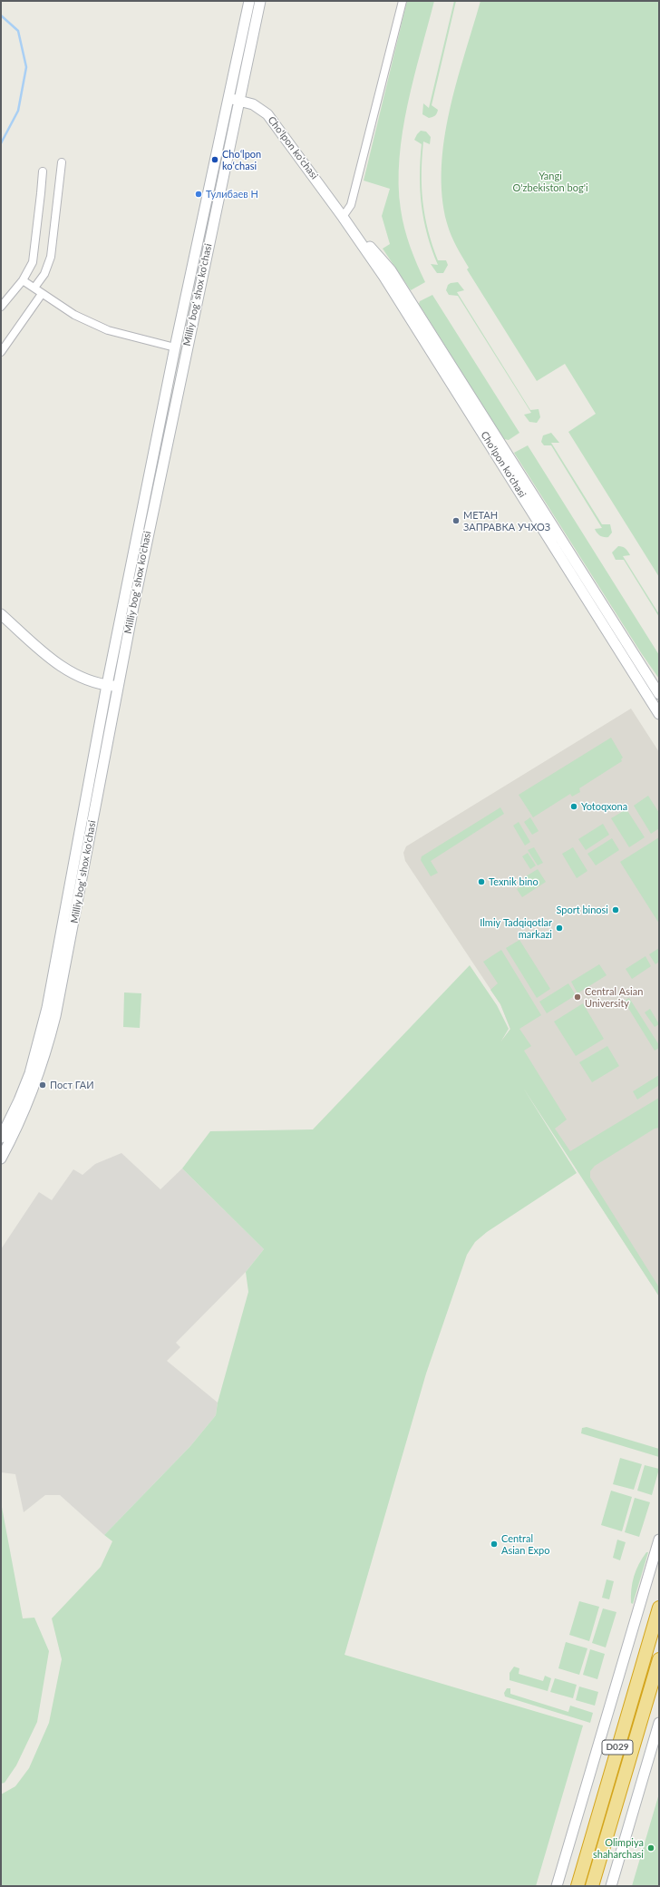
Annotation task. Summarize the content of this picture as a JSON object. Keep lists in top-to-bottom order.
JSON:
{
  "streets": {
    "highway": ["D029"],
    "main road": ["Cho'lpon ko'chasi", "Milliy bog‘ shox ko‘chasi"]
  },
  "crossings": [
    ["Cho'lpon ko'chasi", "Milliy bog‘ shox ko‘chasi"]
  ],
  "parks": ["Yangi O'zbekiston bog'i"],
  "places": [
    "Choʻlpon koʻchasi",
    "Тулибаев Н",
    "МЕТАН ЗАПРАВКА УЧХОЗ",
    "Yotoqxona",
    "Texnik bino",
    "Sport binosi",
    "Ilmiy Tadqiqotlar markazi",
    "Central Asian University",
    "Пост ГАИ",
    "Central Asian Expo",
    "Olimpiya shaharchasi"
  ]
}
